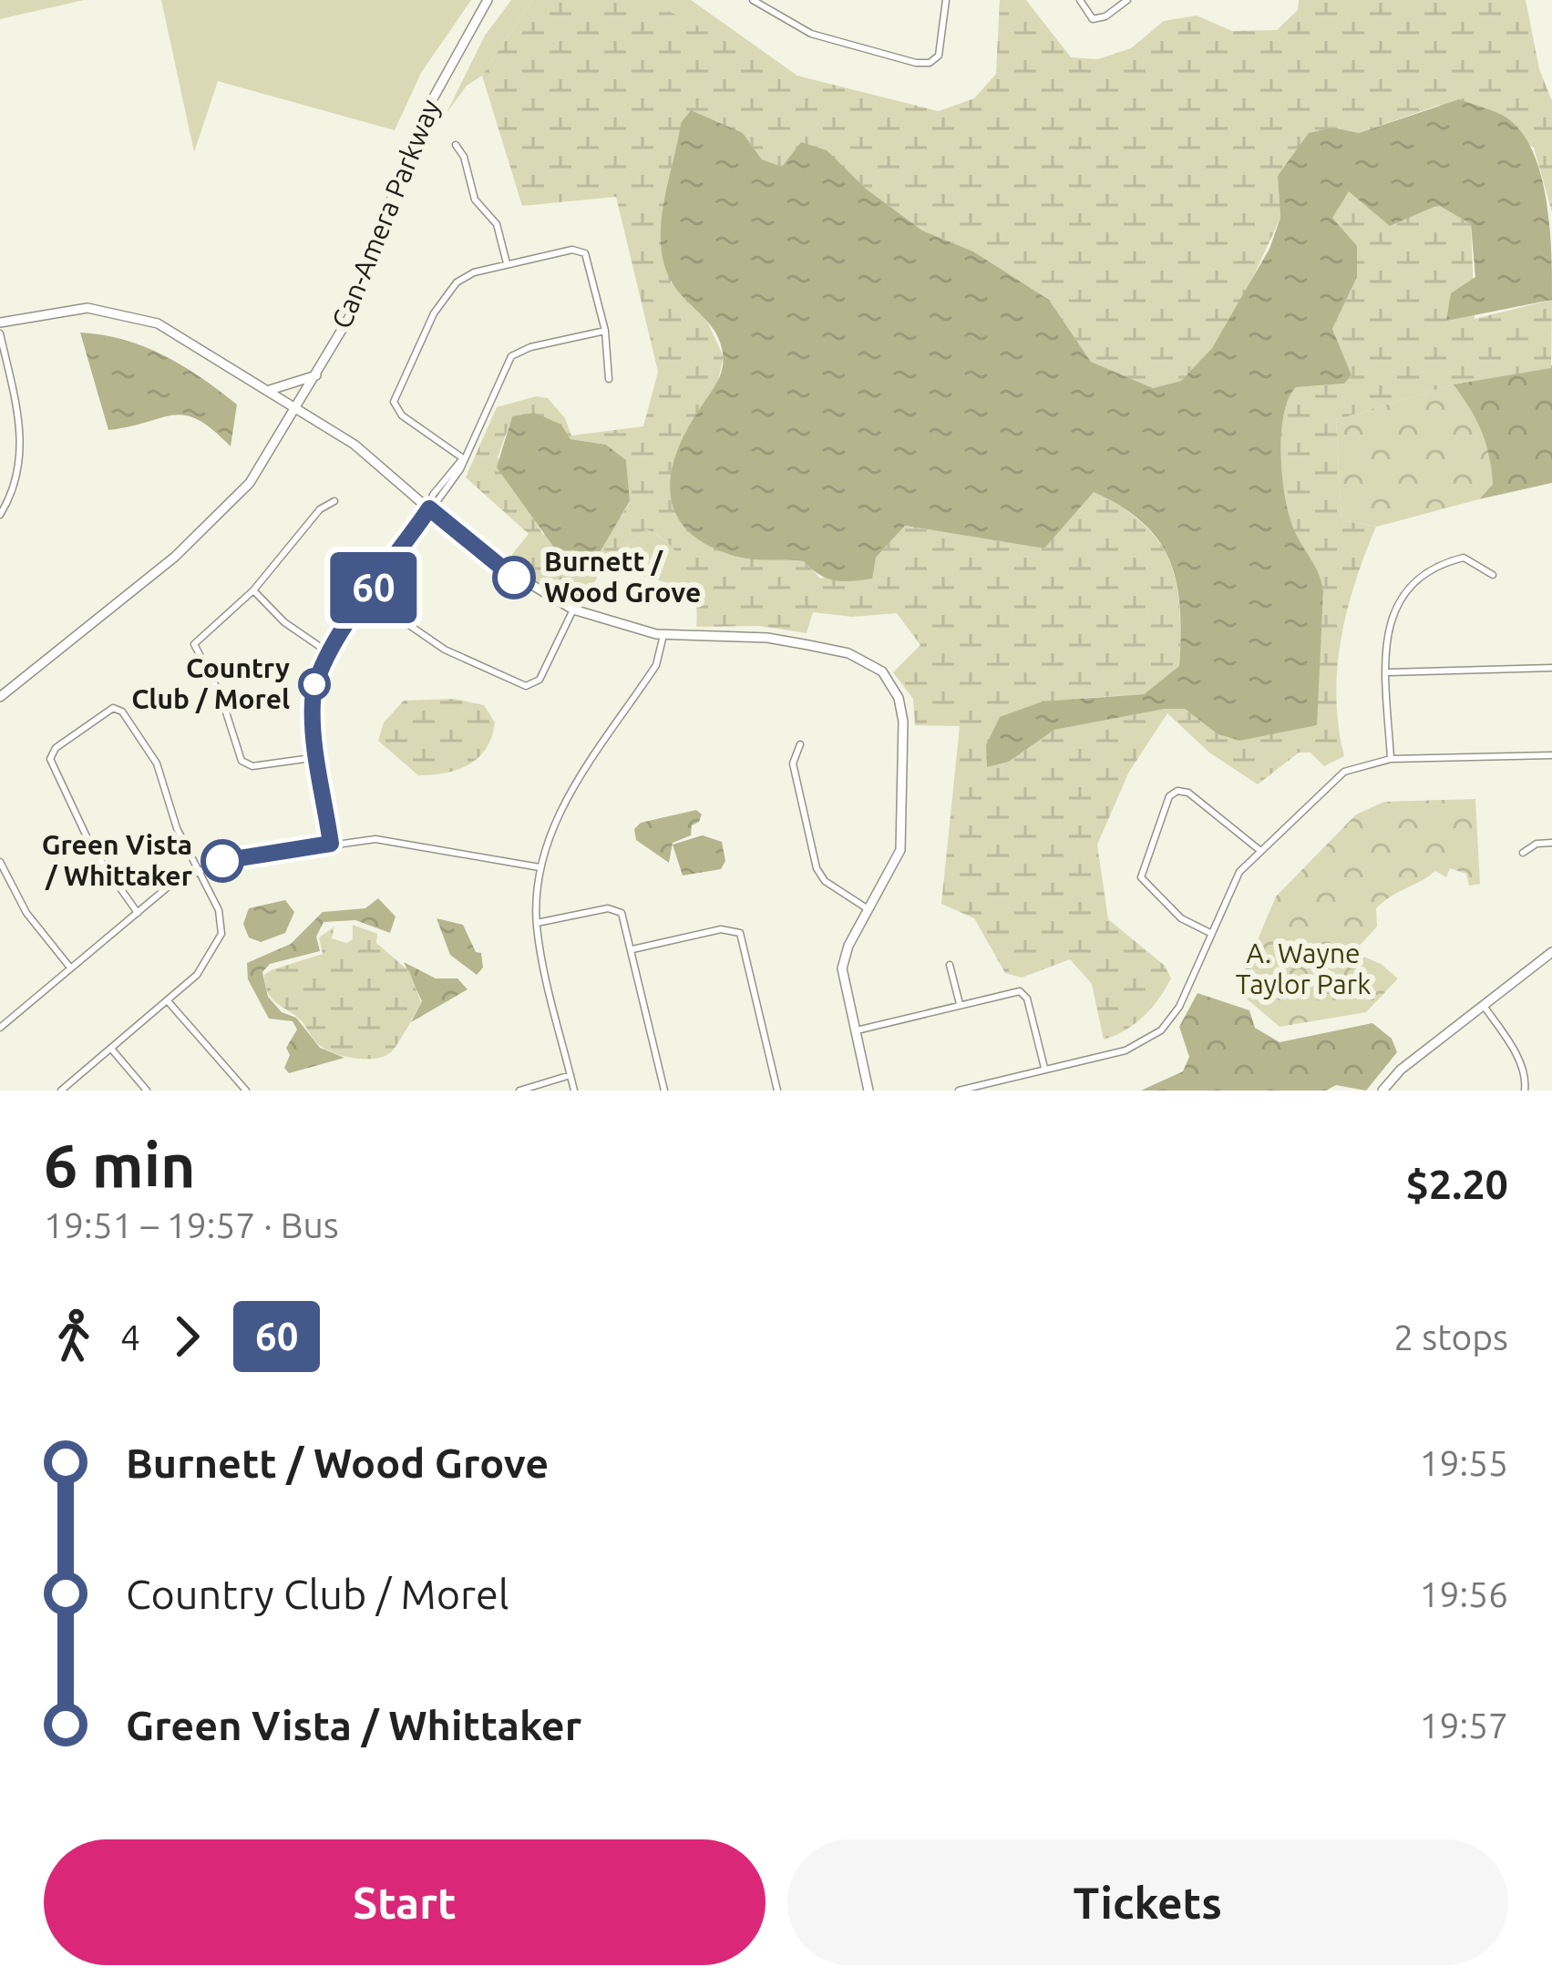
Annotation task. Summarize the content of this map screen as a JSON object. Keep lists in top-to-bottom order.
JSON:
{
  "streets": {
    "street": ["Can-Amera Parkway"]
  },
  "parks": ["A. Wayne Taylor Park"],
  "places": ["Burnett / Wood Grove", "Country Club / Morel", "Green Vista / Whittaker"],
  "lines": ["bus line 60"],
  "page": {
    "on_map": "60",
    "heading": ["6 min", "19:51 – 19:57 · Bus", "$2.20"],
    "legs": ["4", "60", "2 stops"],
    "list": [
      {
        "name": "Burnett / Wood Grove",
        "value": "19:55"
      },
      {
        "name": "Country Club / Morel",
        "value": "19:56"
      },
      {
        "name": "Green Vista / Whittaker",
        "value": "19:57"
      }
    ],
    "buttons": ["Start", "Tickets"]
  }
}
